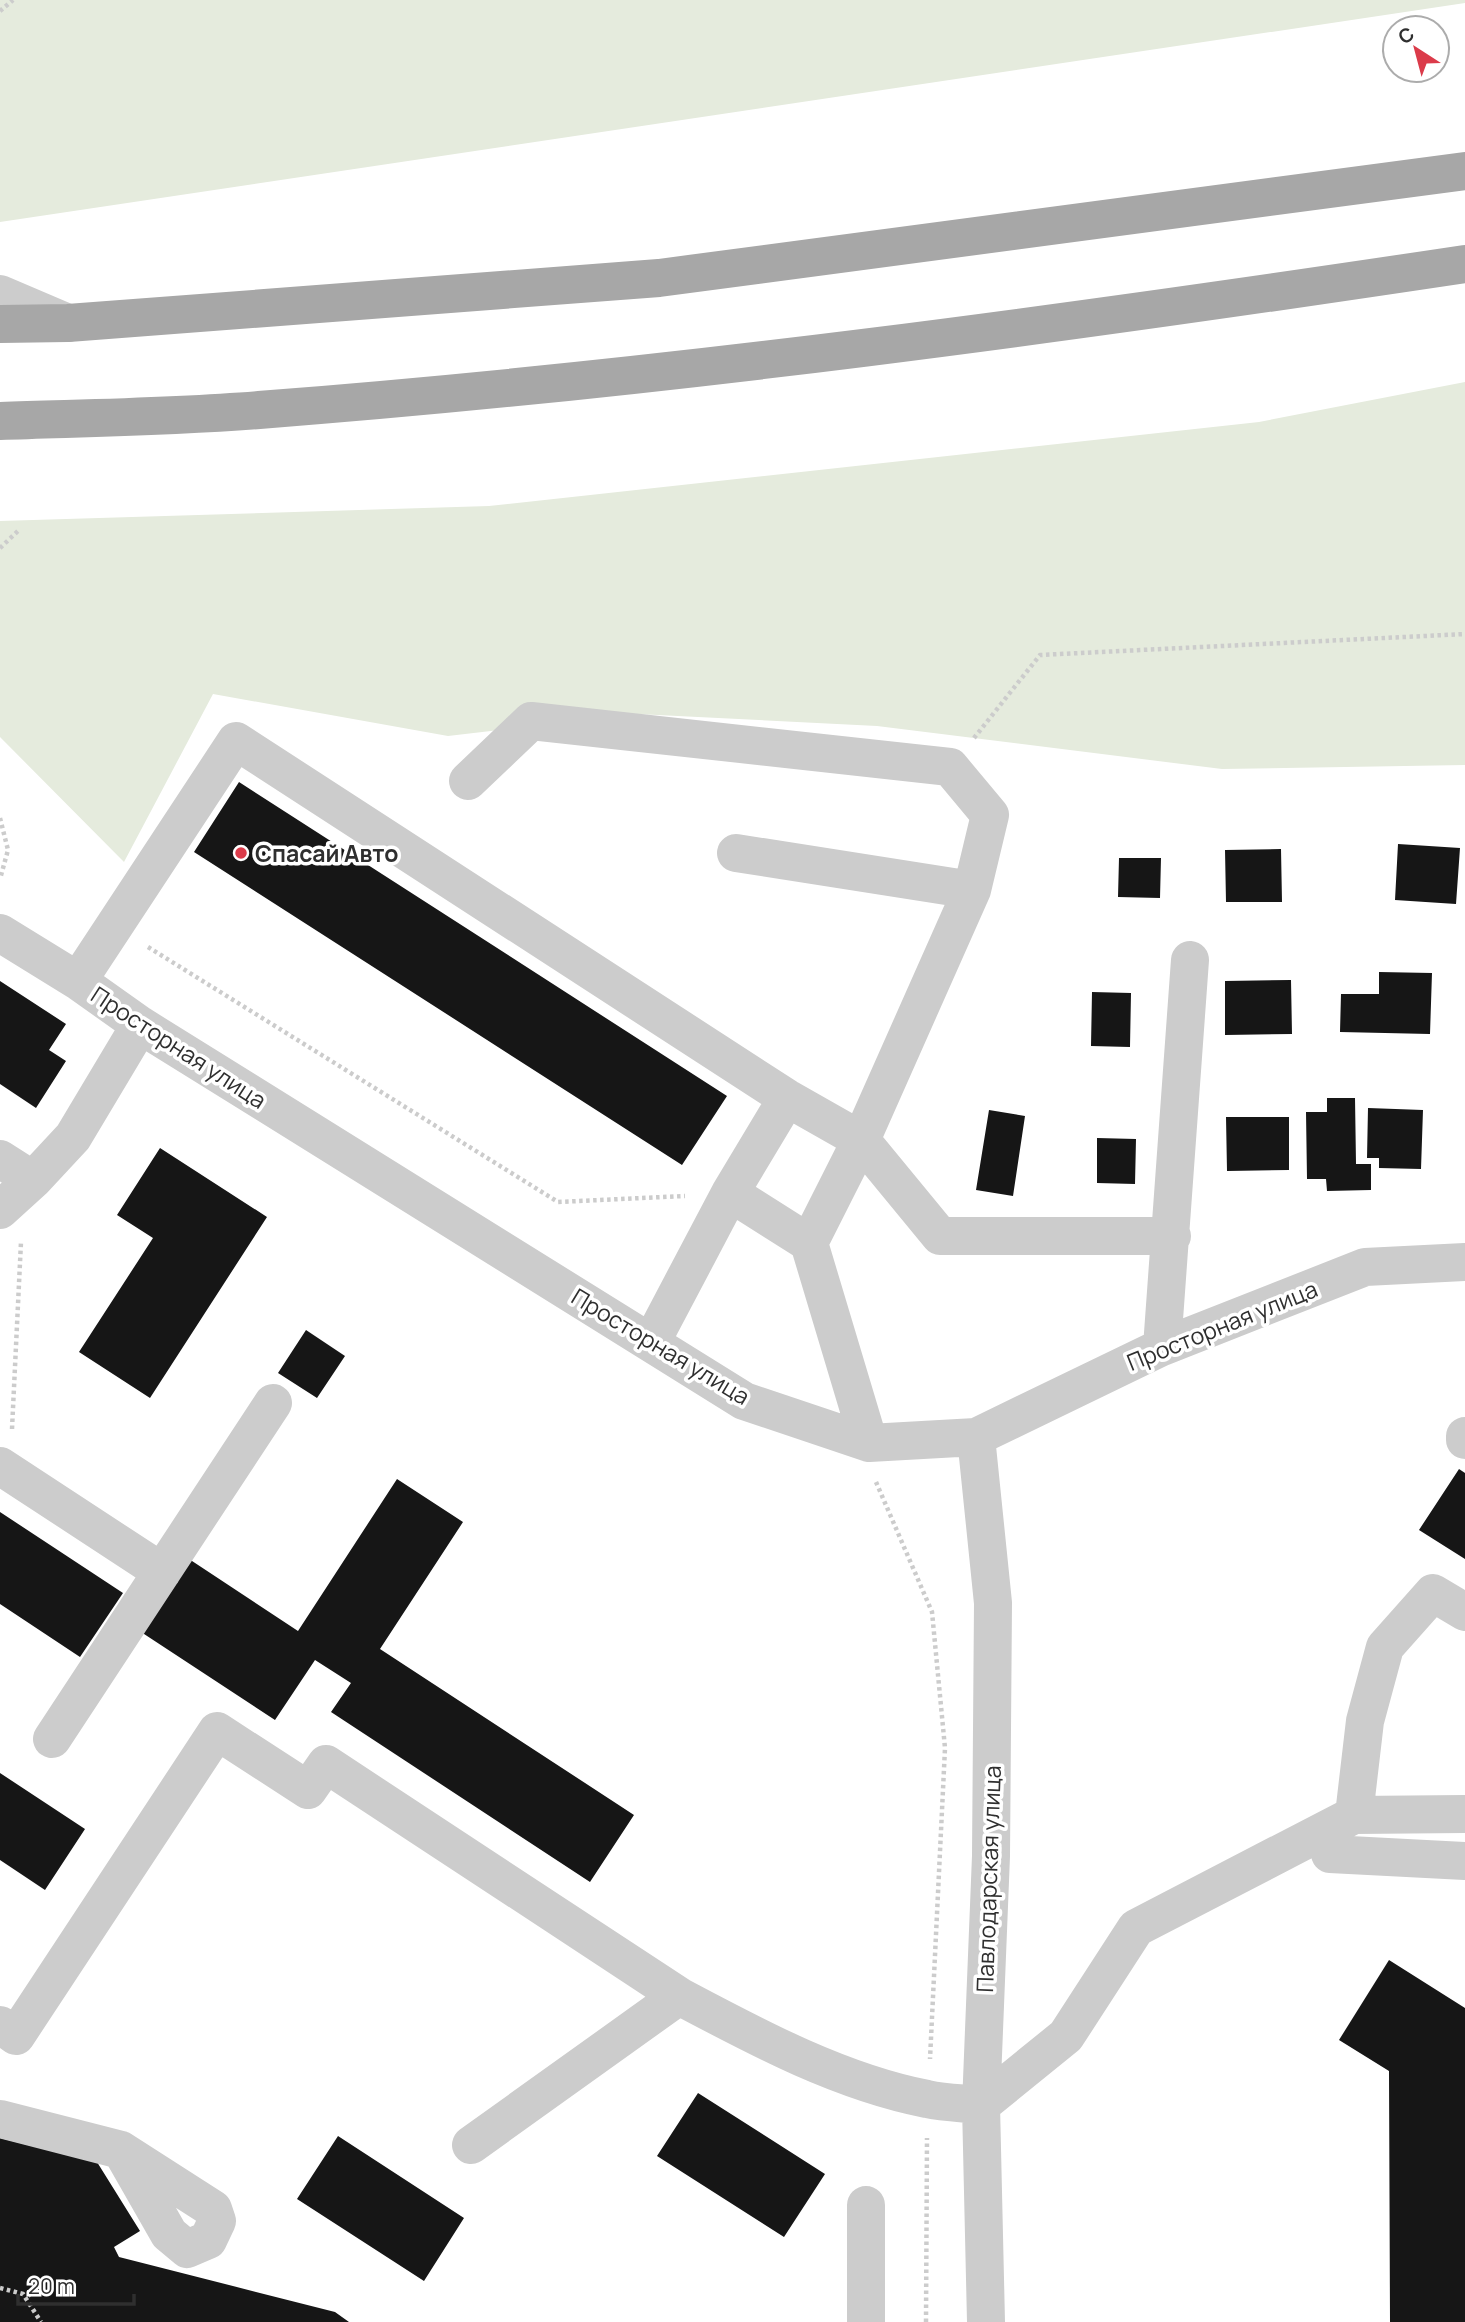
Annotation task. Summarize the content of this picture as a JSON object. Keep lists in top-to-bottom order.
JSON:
{
  "streets": {
    "street": ["Просторная улица", "Павлодарская улица"]
  },
  "crossings": [
    ["Просторная улица", "Павлодарская улица"]
  ],
  "places": ["Спасай Авто"],
  "scale_bar": "20 m",
  "north": "top left"
}
